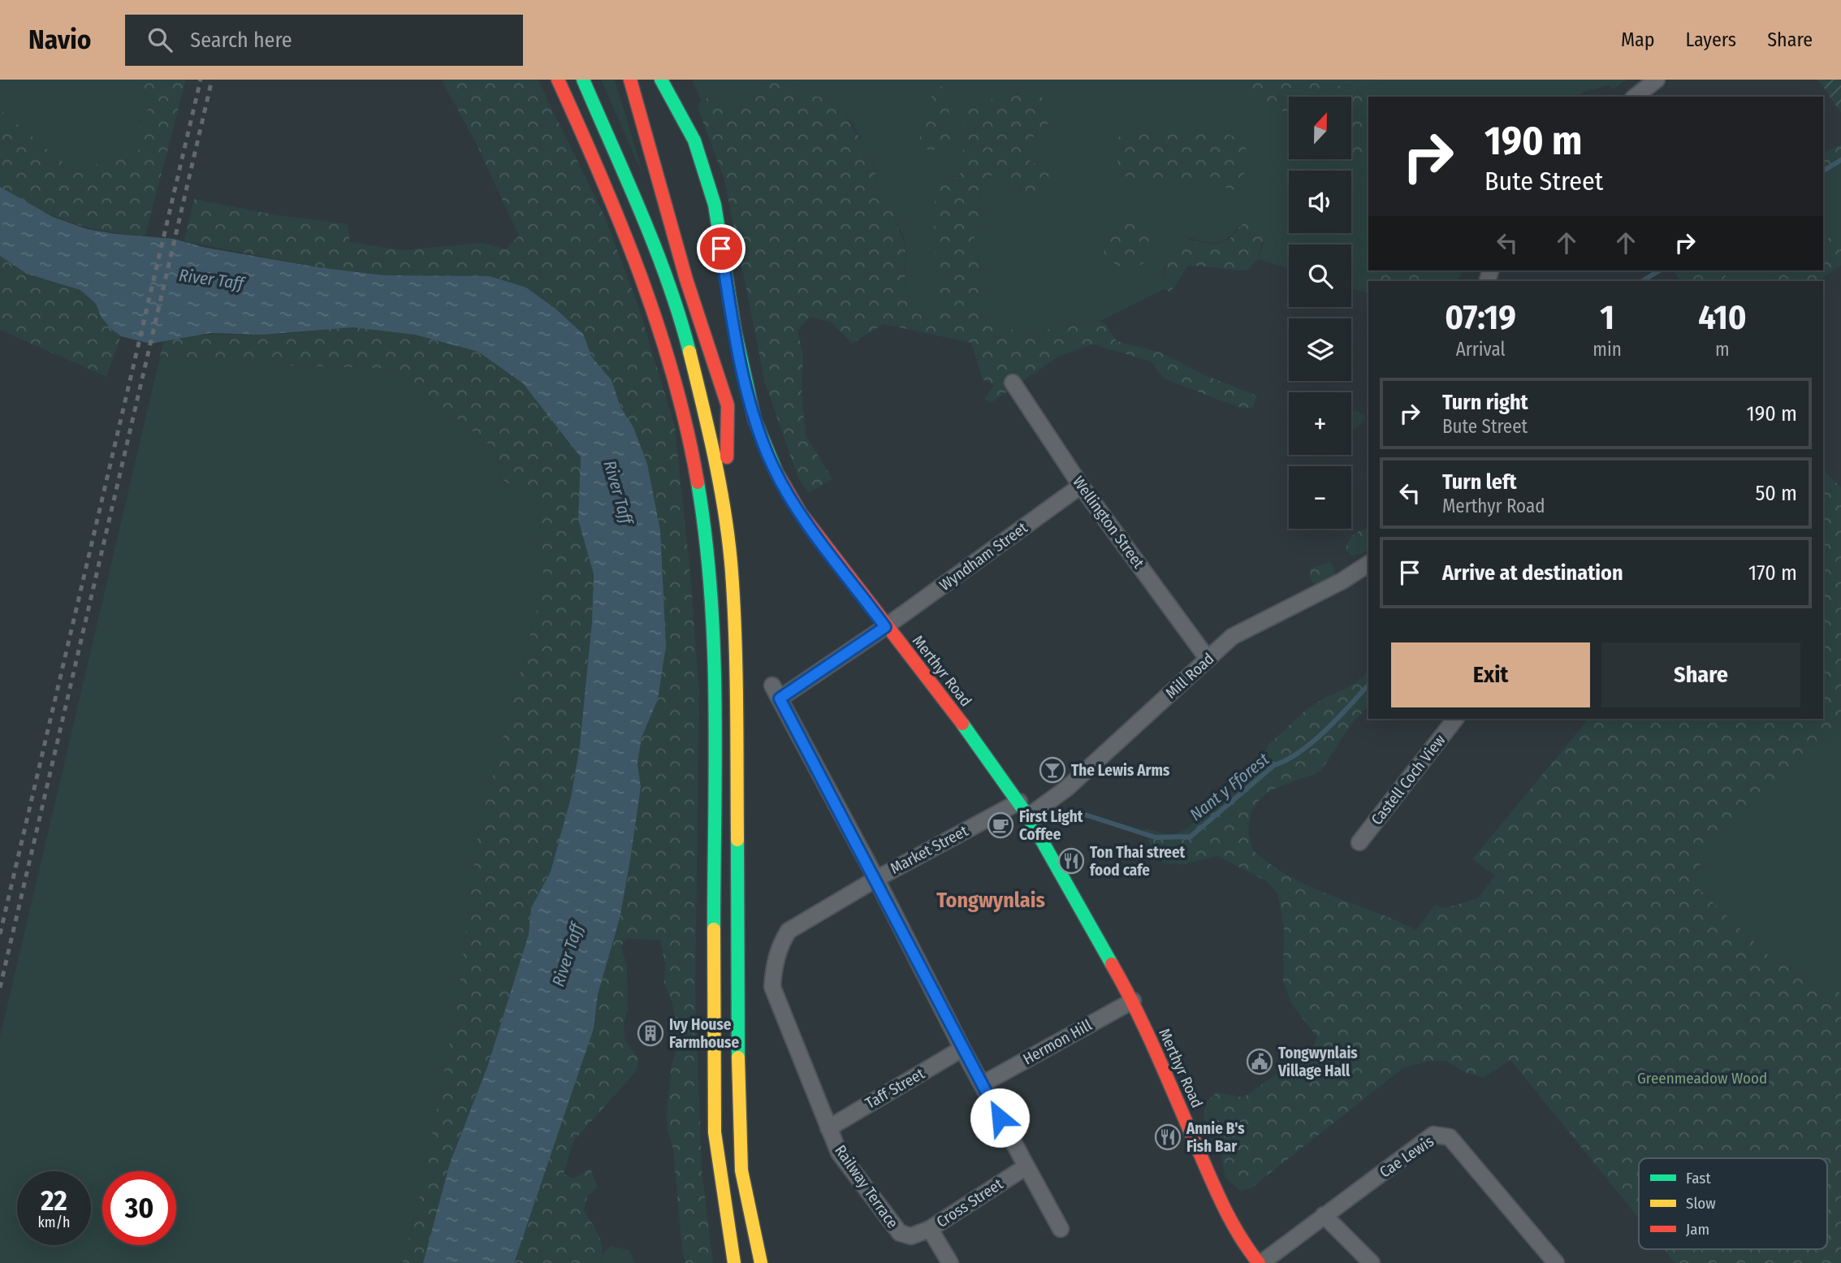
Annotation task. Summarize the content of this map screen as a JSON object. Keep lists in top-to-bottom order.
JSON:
{
  "streets": {
    "main road": ["Merthyr Road"],
    "street": [
      "Wellington Street",
      "Wyndham Street",
      "Mill Road",
      "Castell Coch View",
      "Market Street",
      "Hermon Hill",
      "Taff Street",
      "Cae Lewis",
      "Railway Terrace",
      "Cross Street"
    ]
  },
  "crossings": [
    ["Wellington Street", "Wyndham Street"],
    ["Wellington Street", "Mill Road"],
    ["Wyndham Street", "Merthyr Road"],
    ["Wyndham Street", "Market Street"],
    ["Merthyr Road", "Mill Road"],
    ["Merthyr Road", "Market Street"],
    ["Merthyr Road", "Hermon Hill"],
    ["Merthyr Road", "Cae Lewis"],
    ["Market Street", "Railway Terrace"],
    ["Taff Street", "Railway Terrace"],
    ["Railway Terrace", "Cross Street"]
  ],
  "districts": ["Tongwynlais"],
  "water": ["River Taff", "Nant y Fforest"],
  "parks": ["Greenmeadow Wood"],
  "places": {
    "bar": ["The Lewis Arms"],
    "cafe": ["First Light Coffee"],
    "restaurant": ["Ton Thai street food cafe", "Annie B's Fish Bar"],
    "building": ["Ivy House Farmhouse"],
    "public building": ["Tongwynlais Village Hall"]
  },
  "legend": ["Fast", "Slow", "Jam"],
  "north": "top",
  "page": {
    "header": "Navio",
    "search": "Search here",
    "nav": ["Map", "Layers", "Share"],
    "map_buttons": ["+", "−"],
    "turn": ["190 m", "Bute Street"],
    "eta": [
      "07:19",
      "Arrival",
      "1",
      "min",
      "410",
      "m"
    ],
    "list": [
      {
        "name": "Turn right",
        "note": "Bute Street",
        "value": "190 m"
      },
      {
        "name": "Turn left",
        "note": "Merthyr Road",
        "value": "50 m"
      },
      {
        "name": "Arrive at destination",
        "value": "170 m"
      }
    ],
    "buttons": ["Exit", "Share"],
    "speed": "22 km/h",
    "limit": "30"
  }
}
